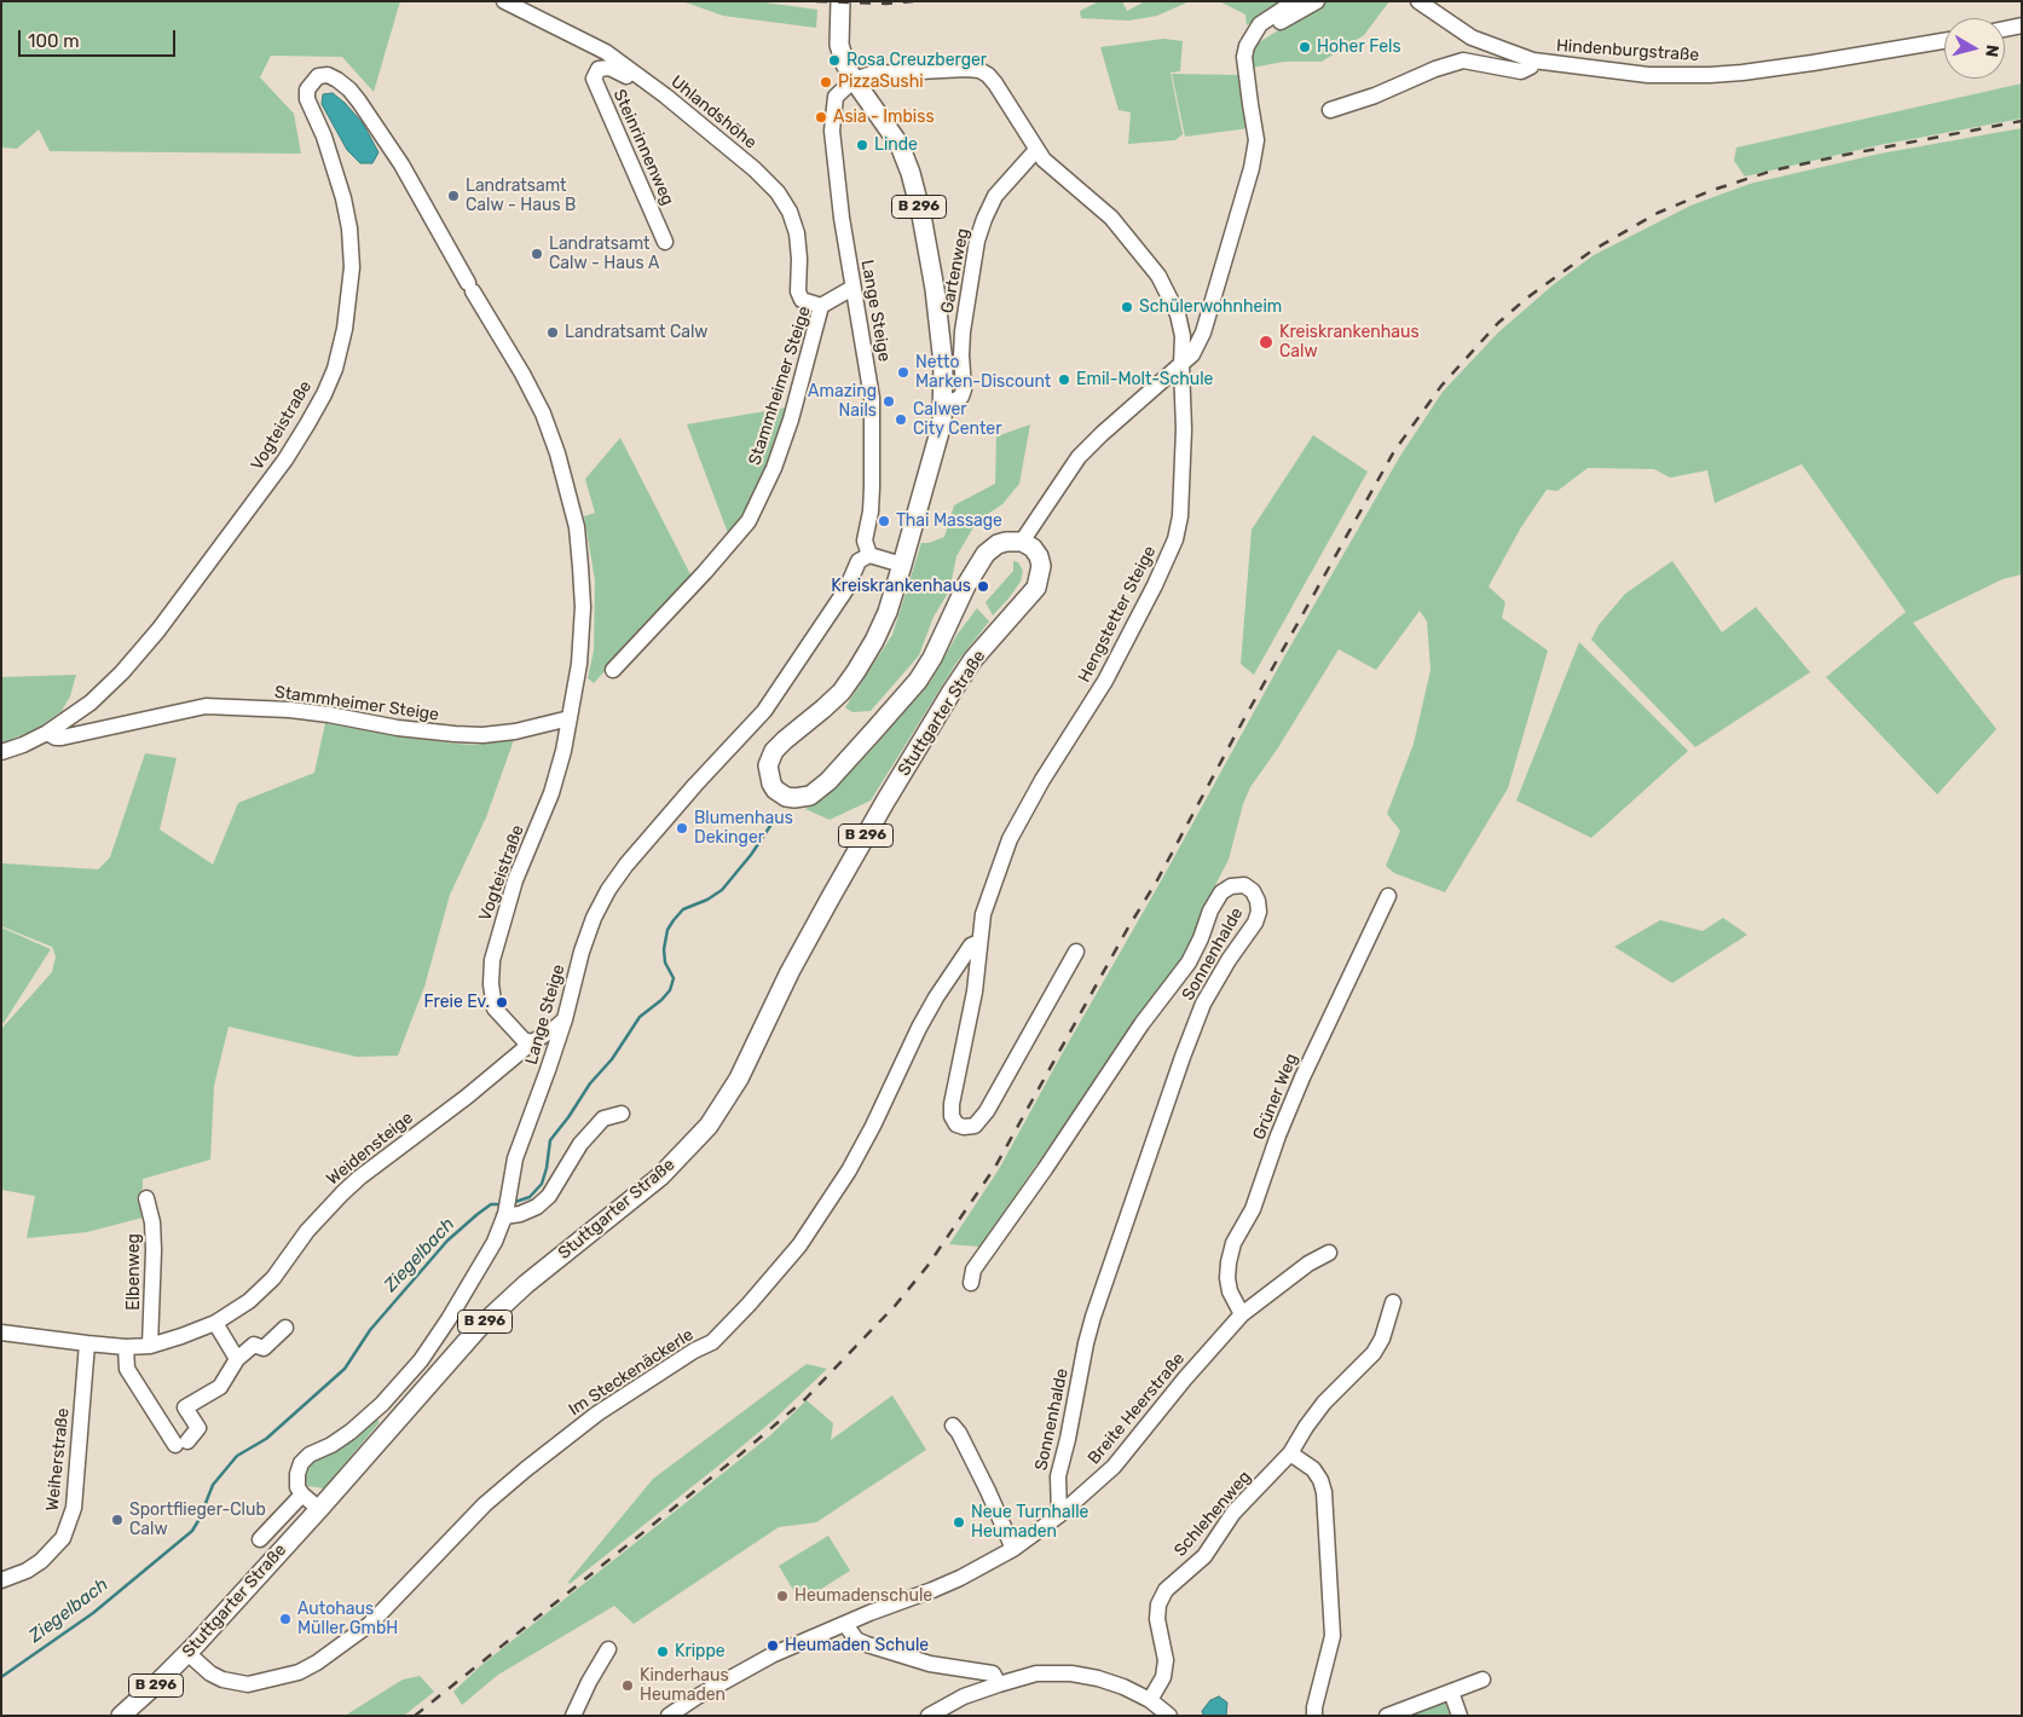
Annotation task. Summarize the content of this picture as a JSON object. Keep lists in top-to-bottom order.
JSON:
{
  "streets": {
    "main road": ["B 296", "Stuttgarter Straße"],
    "street": [
      "Hindenburgstraße",
      "Uhlandshöhe",
      "Steinrinnenweg",
      "Gartenweg",
      "Lange Steige",
      "Stammheimer Steige",
      "Vogteistraße",
      "Hengstetter Steige",
      "Sonnenhalde",
      "Grüner Weg",
      "Weidensteige",
      "Elbenweg",
      "Im Steckenäckerle",
      "Breite Heerstraße",
      "Weiherstraße",
      "Schlehenweg"
    ]
  },
  "crossings": [
    ["Uhlandshöhe", "Steinrinnenweg"],
    ["Uhlandshöhe", "Stammheimer Steige"],
    ["B 296", "Gartenweg"],
    ["B 296", "Lange Steige"],
    ["B 296", "Hengstetter Steige"],
    ["B 296", "Stuttgarter Straße"],
    ["Gartenweg", "Hengstetter Steige"],
    ["Lange Steige", "Stammheimer Steige"],
    ["Lange Steige", "Hengstetter Steige"],
    ["Lange Steige", "Stuttgarter Straße"],
    ["Lange Steige", "Weidensteige"],
    ["Stammheimer Steige", "Vogteistraße"],
    ["Vogteistraße", "Weidensteige"],
    ["Hengstetter Steige", "Im Steckenäckerle"],
    ["Stuttgarter Straße", "Im Steckenäckerle"],
    ["Sonnenhalde", "Breite Heerstraße"],
    ["Grüner Weg", "Breite Heerstraße"],
    ["Weidensteige", "Elbenweg"],
    ["Weidensteige", "Weiherstraße"]
  ],
  "water": ["Ziegelbach"],
  "places": [
    "Hoher Fels",
    "Rosa Creuzberger",
    "PizzaSushi",
    "Asia - Imbiss",
    "Linde",
    "Landratsamt Calw - Haus B",
    "Landratsamt Calw - Haus A",
    "Schülerwohnheim",
    "Landratsamt Calw",
    "Kreiskrankenhaus Calw",
    "Netto Marken-Discount",
    "Emil-Molt-Schule",
    "Amazing Nails",
    "Calwer City Center",
    "Thai Massage",
    "Kreiskrankenhaus",
    "Blumenhaus Dekinger",
    "Freie Ev.",
    "Sportflieger-Club Calw",
    "Neue Turnhalle Heumaden",
    "Heumadenschule",
    "Autohaus Müller GmbH",
    "Heumaden Schule",
    "Krippe",
    "Kinderhaus Heumaden"
  ],
  "scale_bar": "100 m",
  "north": "right"
}
